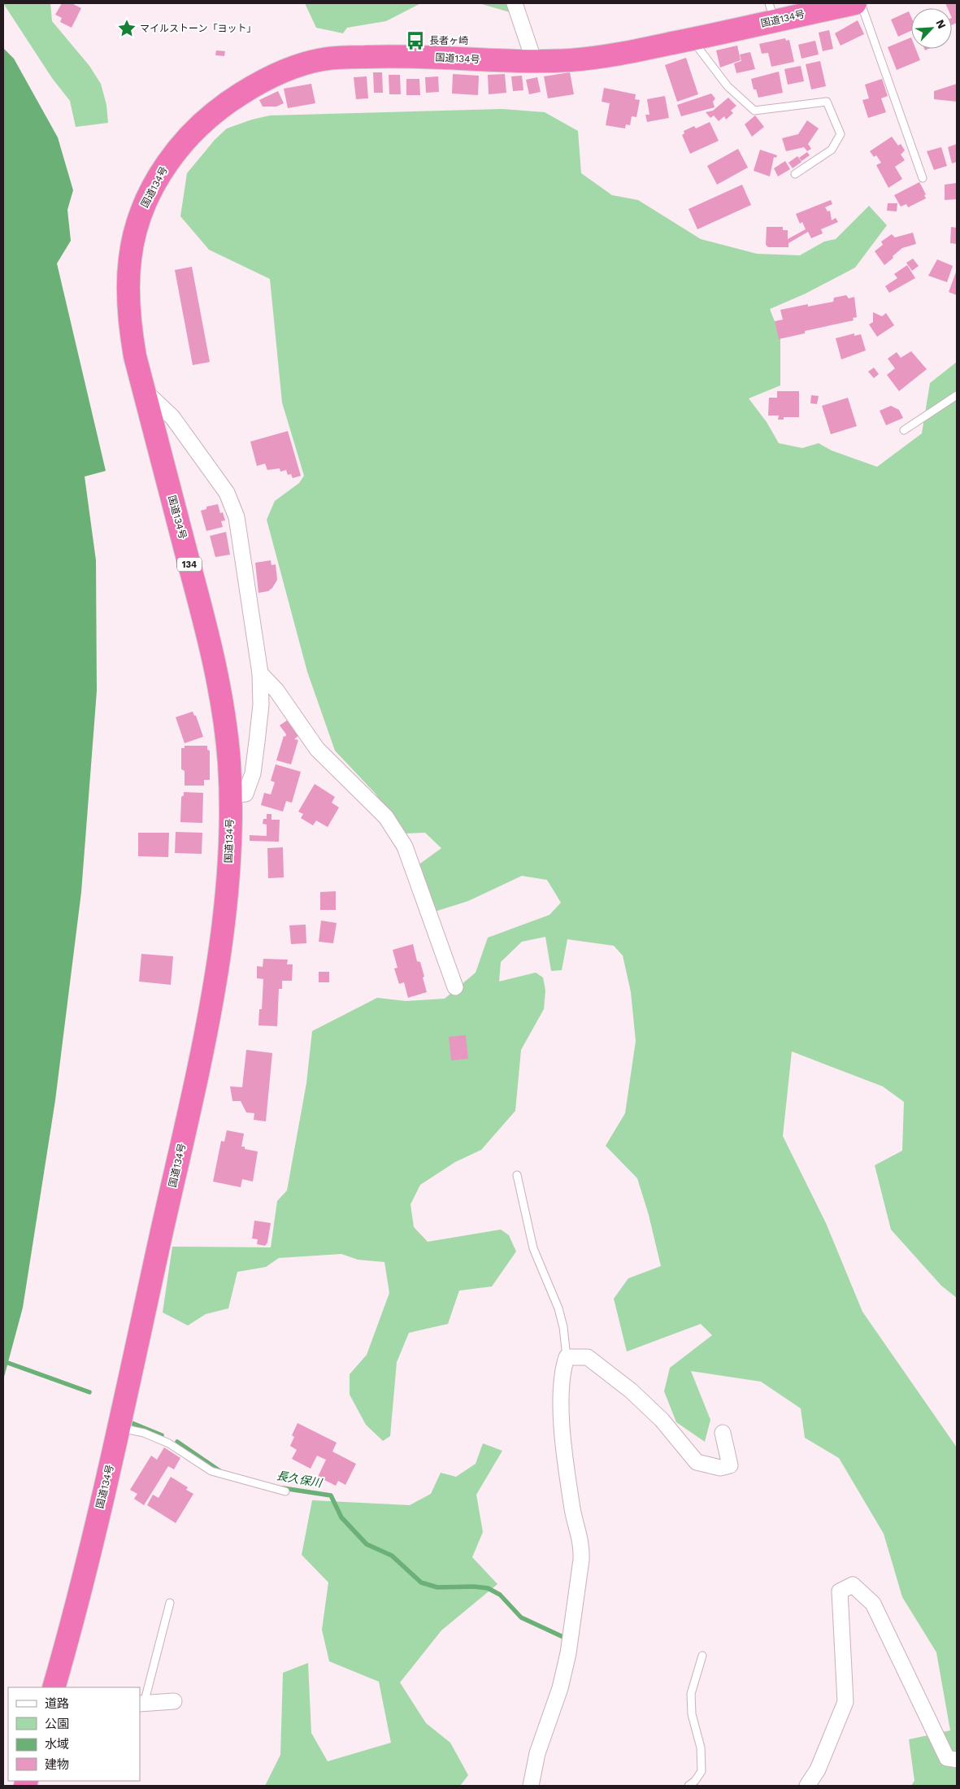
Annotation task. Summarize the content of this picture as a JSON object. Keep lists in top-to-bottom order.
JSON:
{
  "streets": {
    "highway": ["国道134号", "134"]
  },
  "water": ["長久保川"],
  "places": {
    "place": ["マイルストーン「ヨット」"],
    "bus stop": ["長者ヶ崎"]
  },
  "legend": [
    "道路",
    "公園",
    "水域",
    "建物"
  ],
  "north": "top right"
}
